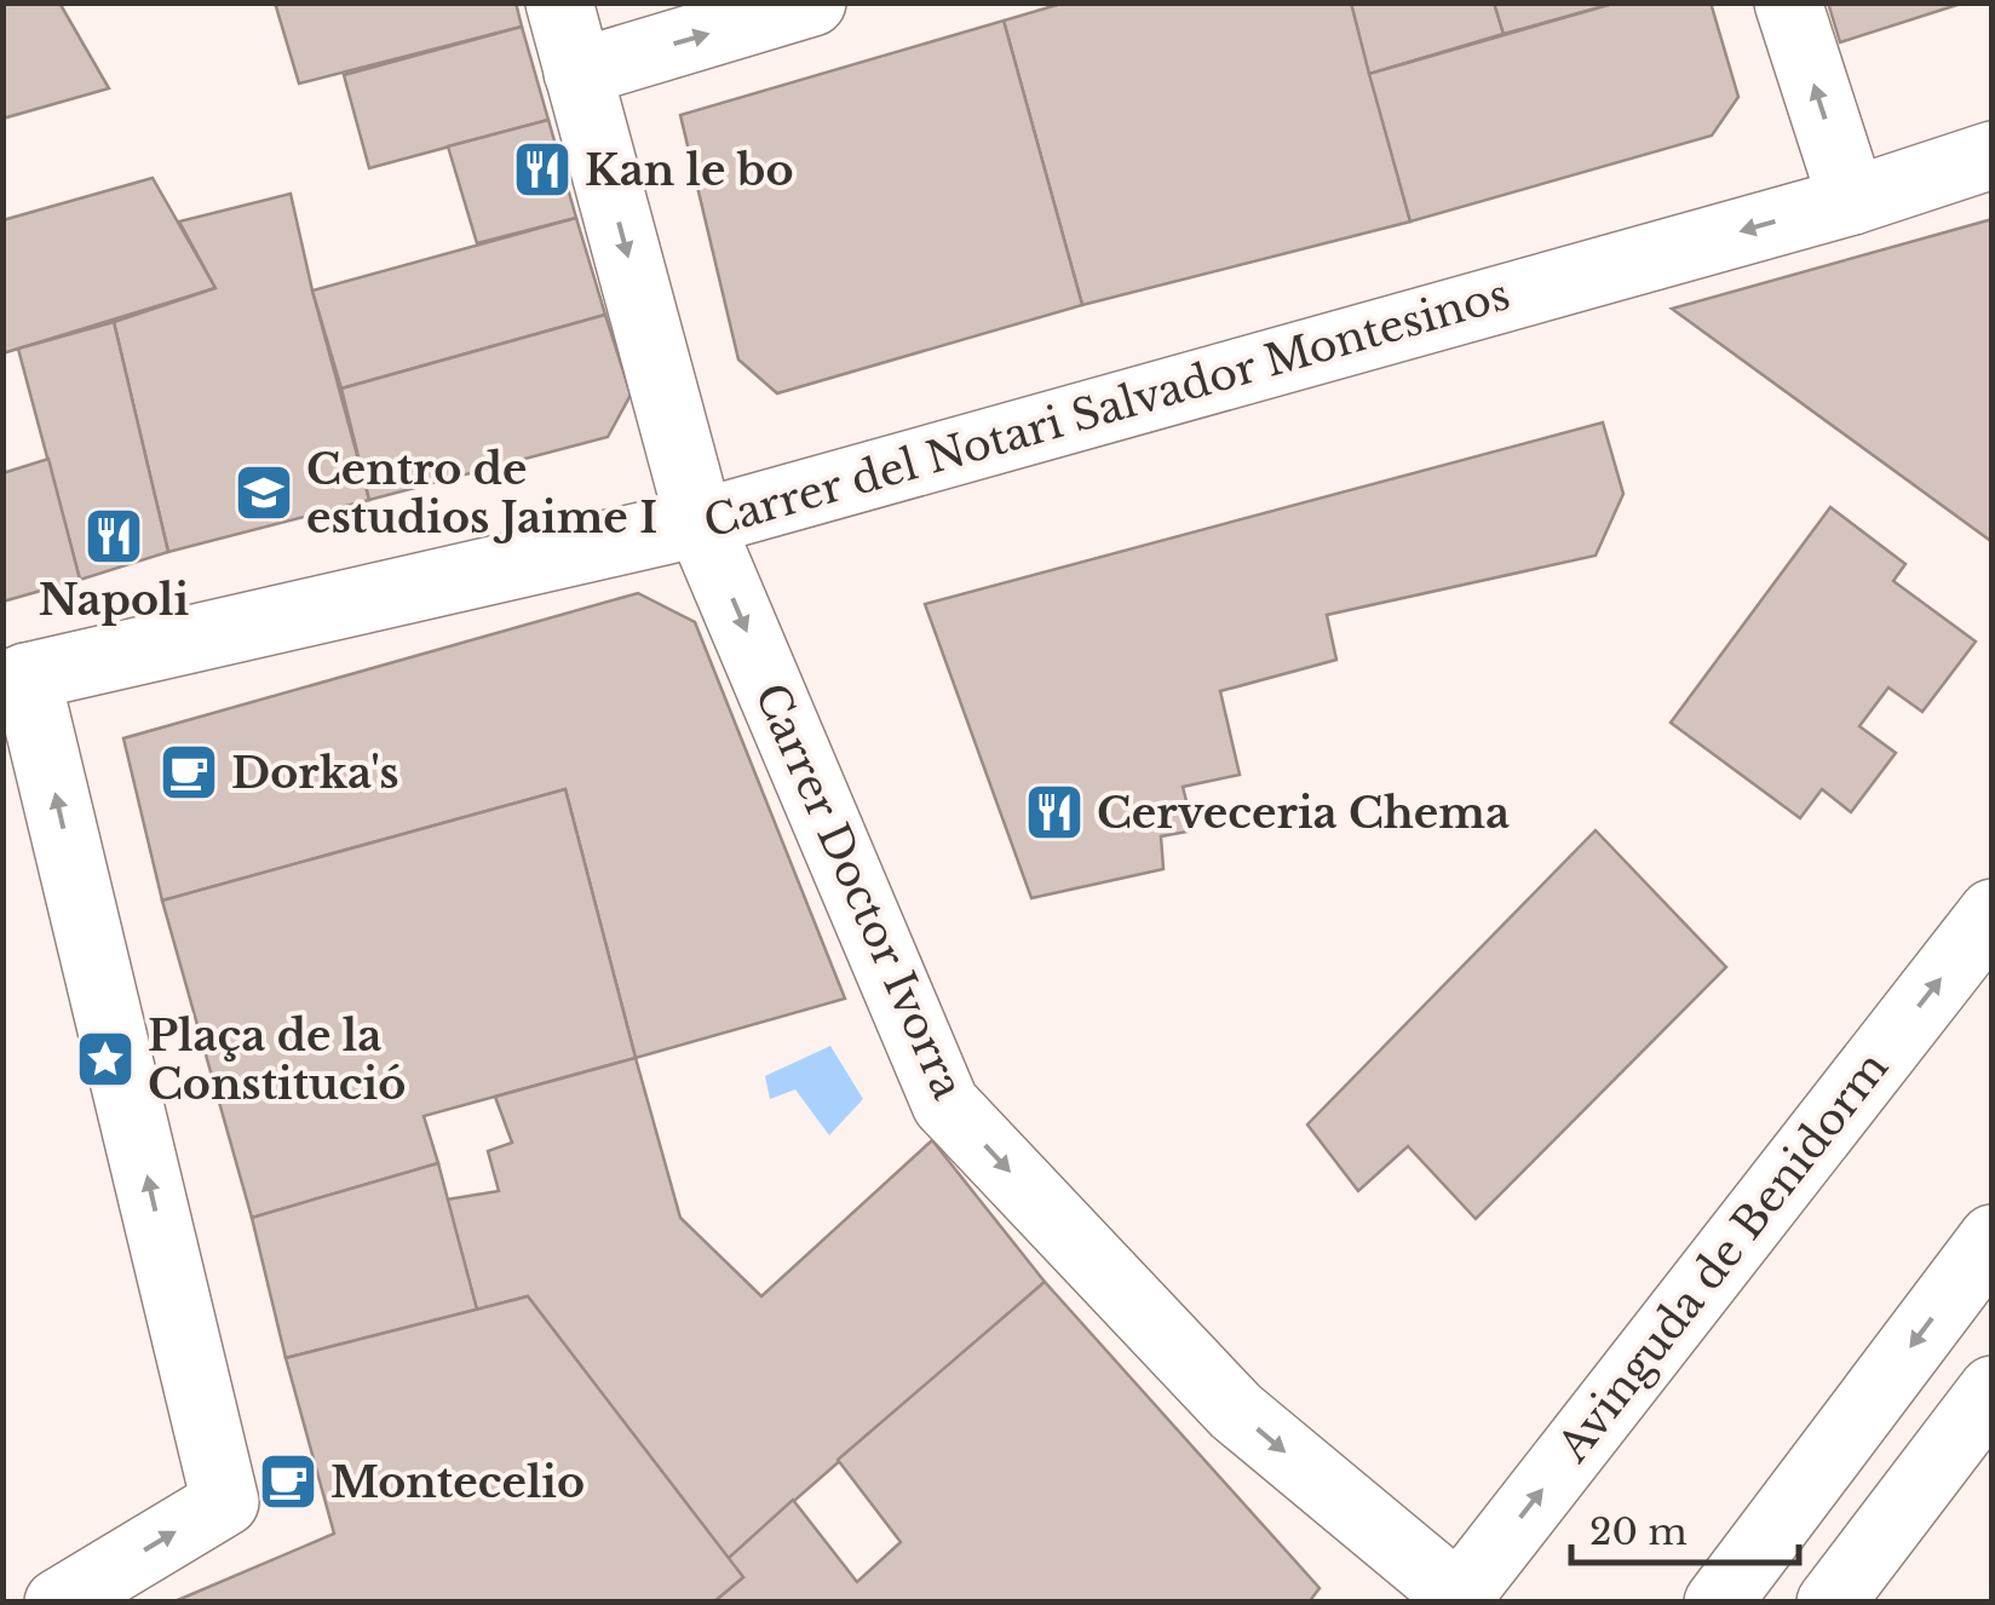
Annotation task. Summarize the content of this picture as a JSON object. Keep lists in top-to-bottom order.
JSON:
{
  "streets": {
    "street": ["Carrer del Notari Salvador Montesinos", "Carrer Doctor Ivorra", "Avinguda de Benidorm"]
  },
  "crossings": [
    ["Carrer del Notari Salvador Montesinos", "Carrer Doctor Ivorra"],
    ["Carrer Doctor Ivorra", "Avinguda de Benidorm"]
  ],
  "one_way": ["Carrer del Notari Salvador Montesinos", "Carrer Doctor Ivorra"],
  "places": {
    "restaurant": ["Kan le bo", "Napoli", "Cerveceria Chema"],
    "school or university": ["Centro de estudios Jaime I"],
    "cafe": ["Dorka's", "Montecelio"],
    "place": ["Plaça de la Constitució"]
  },
  "scale_bar": "20 m"
}
